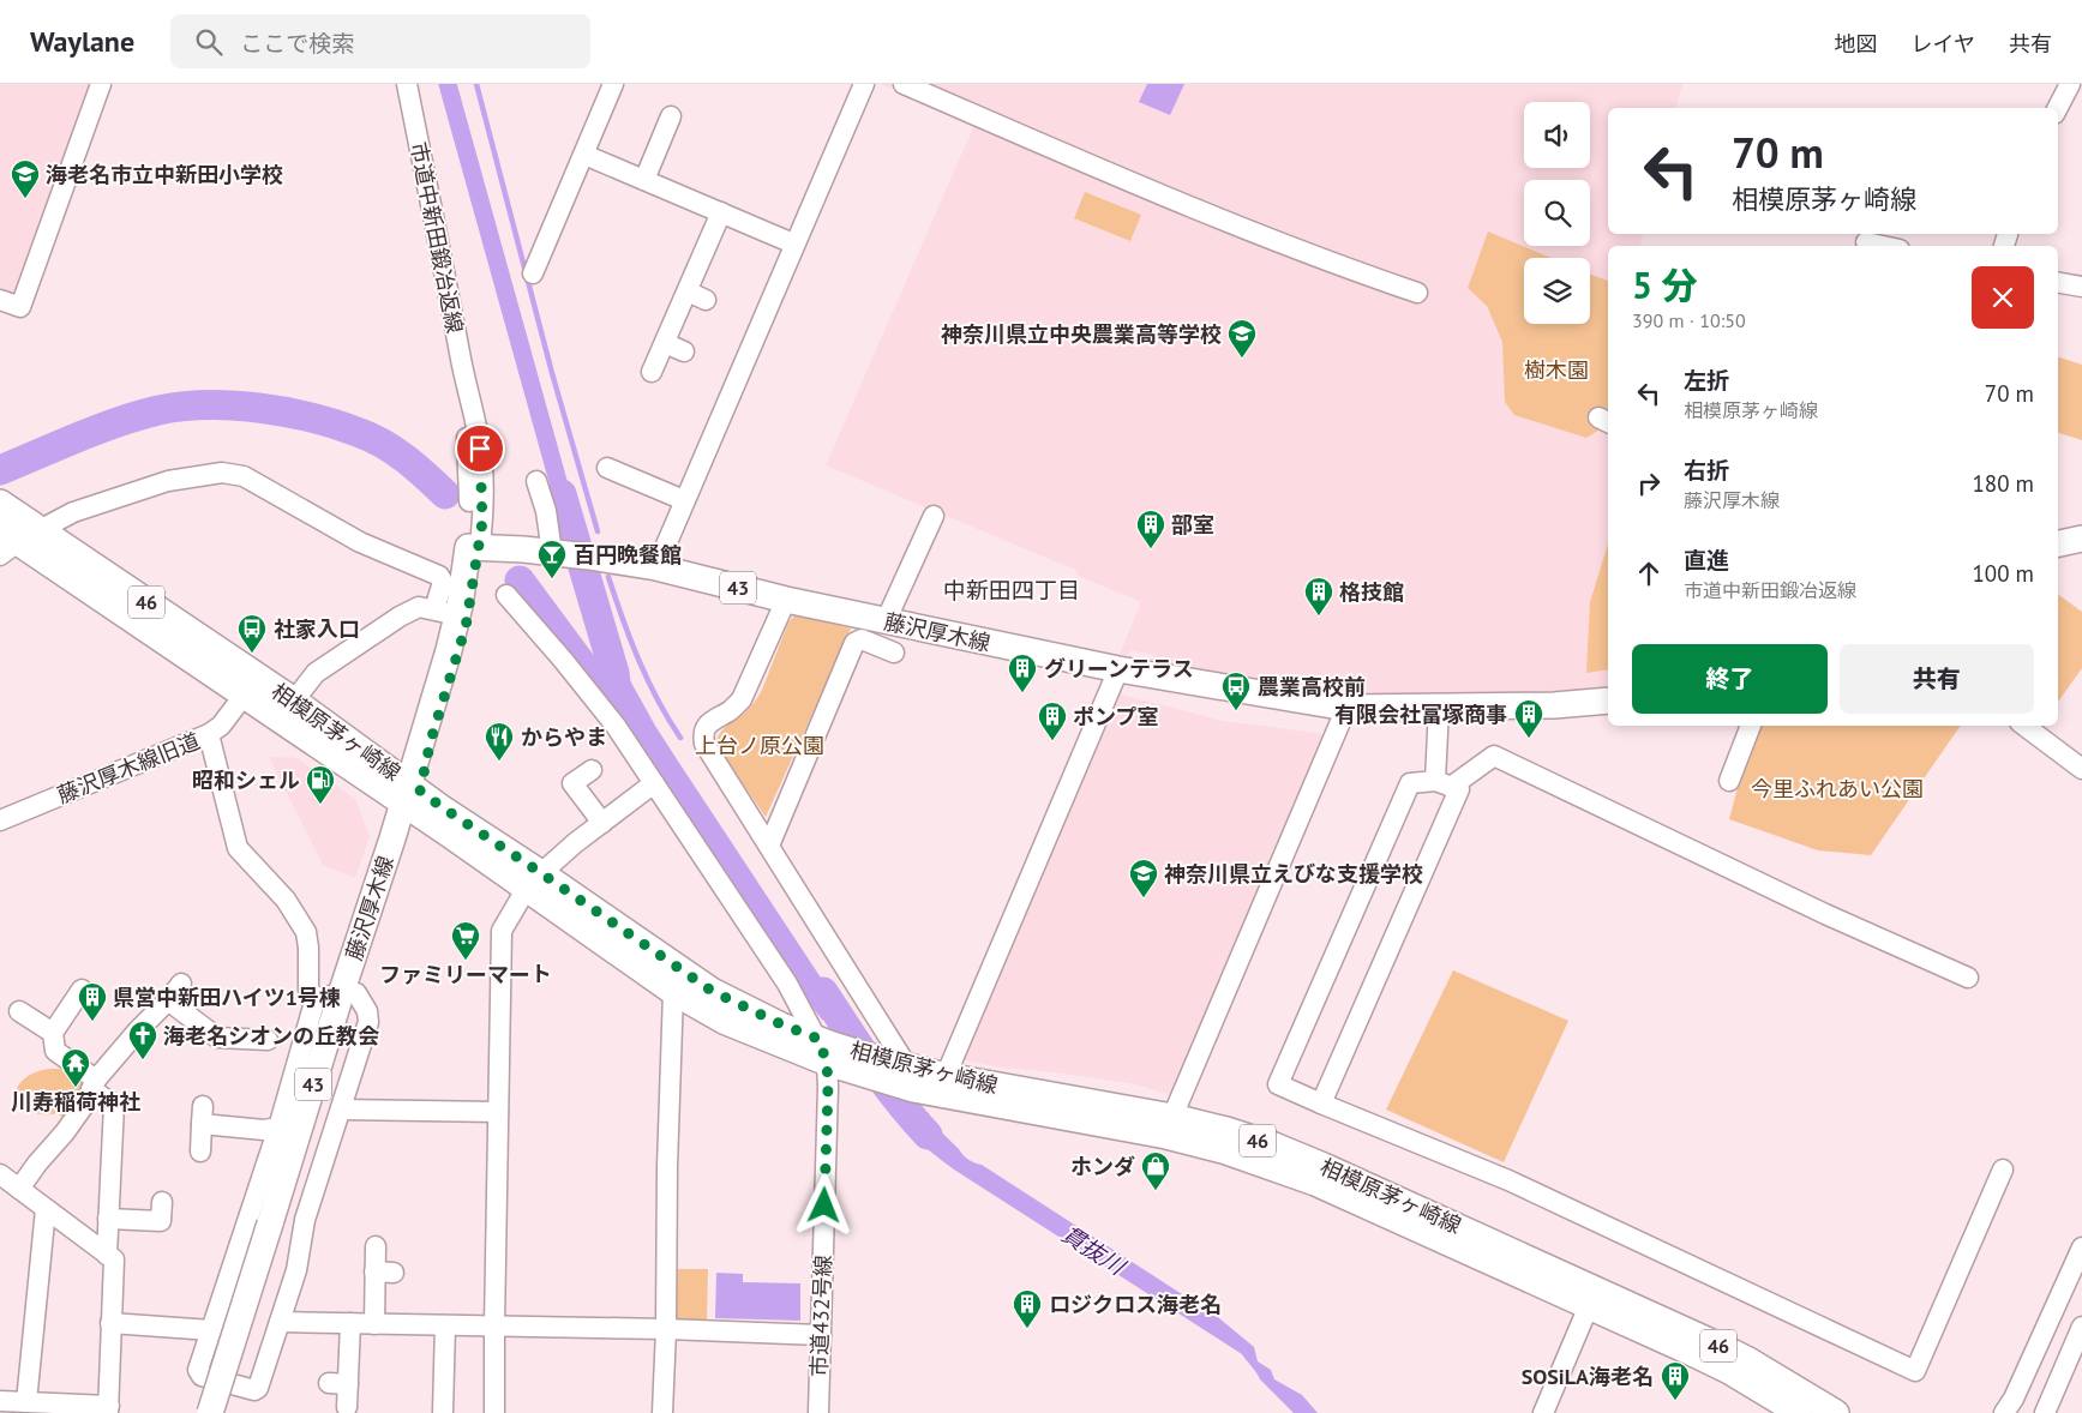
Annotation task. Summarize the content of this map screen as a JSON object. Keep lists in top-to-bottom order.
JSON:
{
  "streets": {
    "main road": [
      "43",
      "46",
      "藤沢厚木線",
      "相模原茅ヶ崎線"
    ],
    "street": ["市道中新田鍛冶返線", "藤沢厚木線旧道", "市道432号線"]
  },
  "crossings": [
    ["市道中新田鍛冶返線", "藤沢厚木線"],
    ["藤沢厚木線", "相模原茅ヶ崎線"],
    ["相模原茅ヶ崎線", "藤沢厚木線旧道"],
    ["相模原茅ヶ崎線", "市道432号線"]
  ],
  "districts": ["中新田四丁目"],
  "water": ["貫抜川"],
  "parks": ["樹木園", "上台ノ原公園", "今里ふれあい公園"],
  "places": {
    "school or university": ["海老名市立中新田小学校", "神奈川県立中央農業高等学校", "神奈川県立えびな支援学校"],
    "building": [
      "部室",
      "格技館",
      "グリーンテラス",
      "有限会社富塚商事",
      "ポンプ室",
      "県営中新田ハイツ1号棟",
      "ロジクロス海老名",
      "SOSiLA海老名"
    ],
    "bar": ["百円晩餐館"],
    "bus stop": ["社家入口", "農業高校前"],
    "restaurant": ["からやま"],
    "fuel station": ["昭和シェル"],
    "supermarket": ["ファミリーマート"],
    "church": ["海老名シオンの丘教会"],
    "temple": ["川寿稲荷神社"],
    "shop": ["ホンダ"]
  },
  "page": {
    "header": "Waylane",
    "search": "ここで検索",
    "nav": ["地図", "レイヤ", "共有"],
    "turn": ["70 m", "相模原茅ヶ崎線"],
    "heading": ["5 分", "390 m · 10:50"],
    "list": [
      {
        "name": "左折",
        "note": "相模原茅ヶ崎線",
        "value": "70 m"
      },
      {
        "name": "右折",
        "note": "藤沢厚木線",
        "value": "180 m"
      },
      {
        "name": "直進",
        "note": "市道中新田鍛冶返線",
        "value": "100 m"
      }
    ],
    "buttons": ["終了", "共有"]
  }
}
